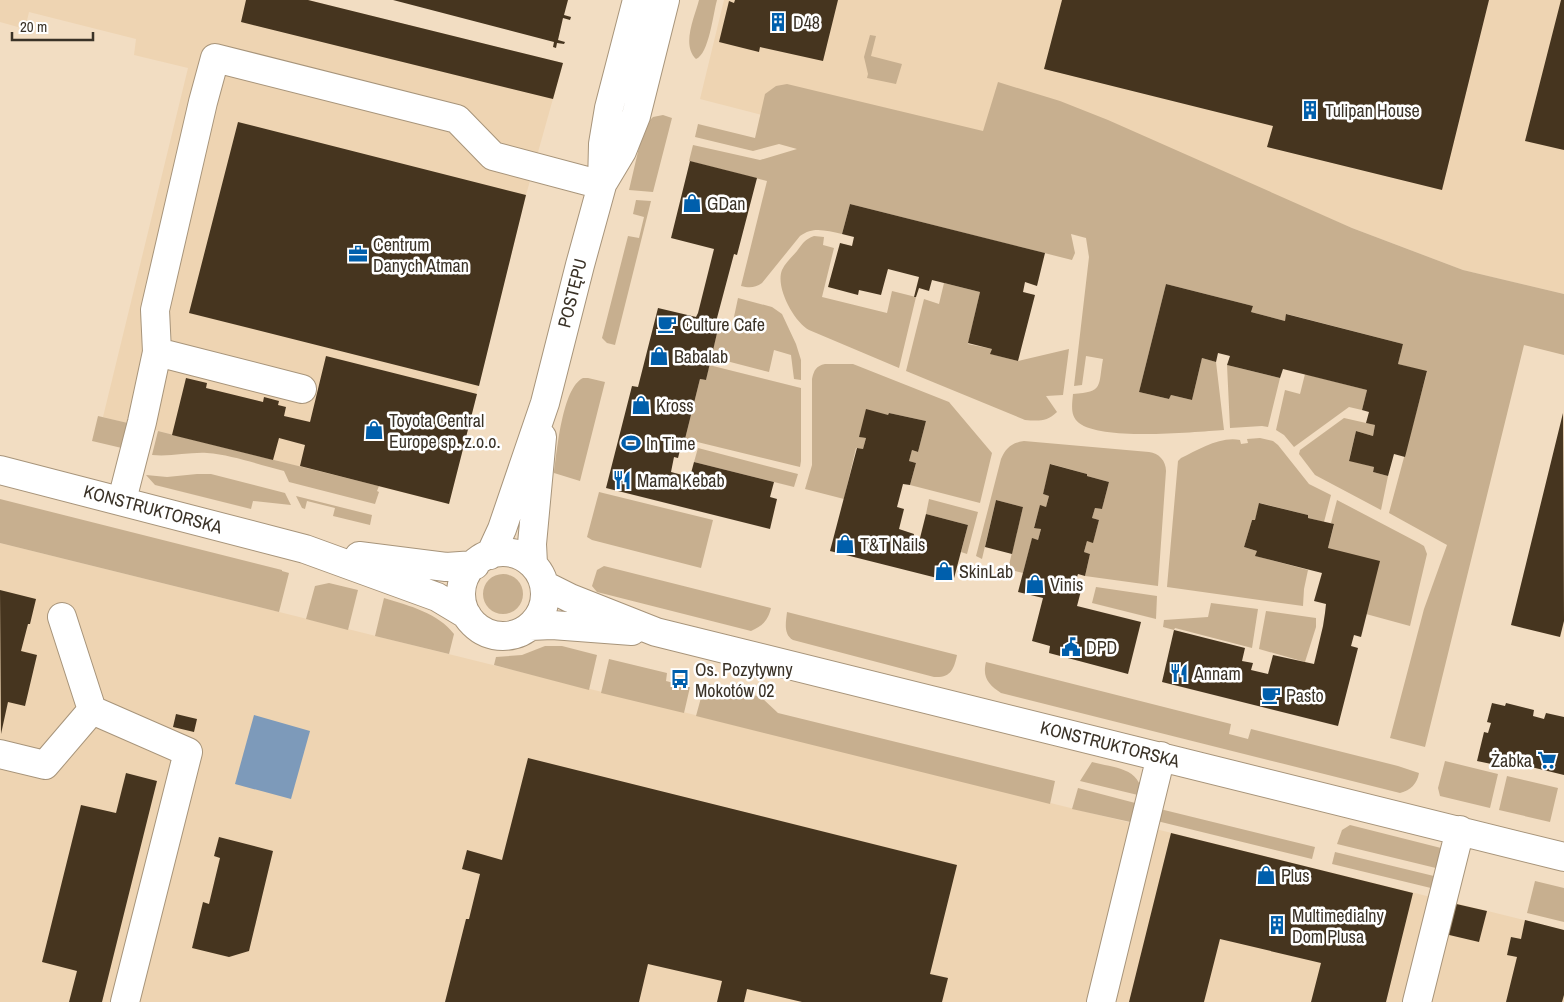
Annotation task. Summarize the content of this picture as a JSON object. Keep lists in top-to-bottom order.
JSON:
{
  "streets": {
    "street": ["POSTĘPU", "KONSTRUKTORSKA"]
  },
  "crossings": [
    ["POSTĘPU", "KONSTRUKTORSKA"]
  ],
  "places": {
    "building": ["D48", "Tulipan House", "Multimedialny Dom Plusa"],
    "shop": [
      "GDan",
      "Babalab",
      "Kross",
      "Toyota Central Europe sp. z.o.o.",
      "T&T Nails",
      "SkinLab",
      "Vinis",
      "Plus"
    ],
    "office": ["Centrum Danych Atman"],
    "cafe": ["Culture Cafe", "Pasto"],
    "sports": ["In Time"],
    "restaurant": ["Mama Kebab", "Annam"],
    "public building": ["DPD"],
    "bus stop": ["Os. Pozytywny Mokotów 02"],
    "supermarket": ["Żabka"]
  },
  "scale_bar": "20 m"
}
